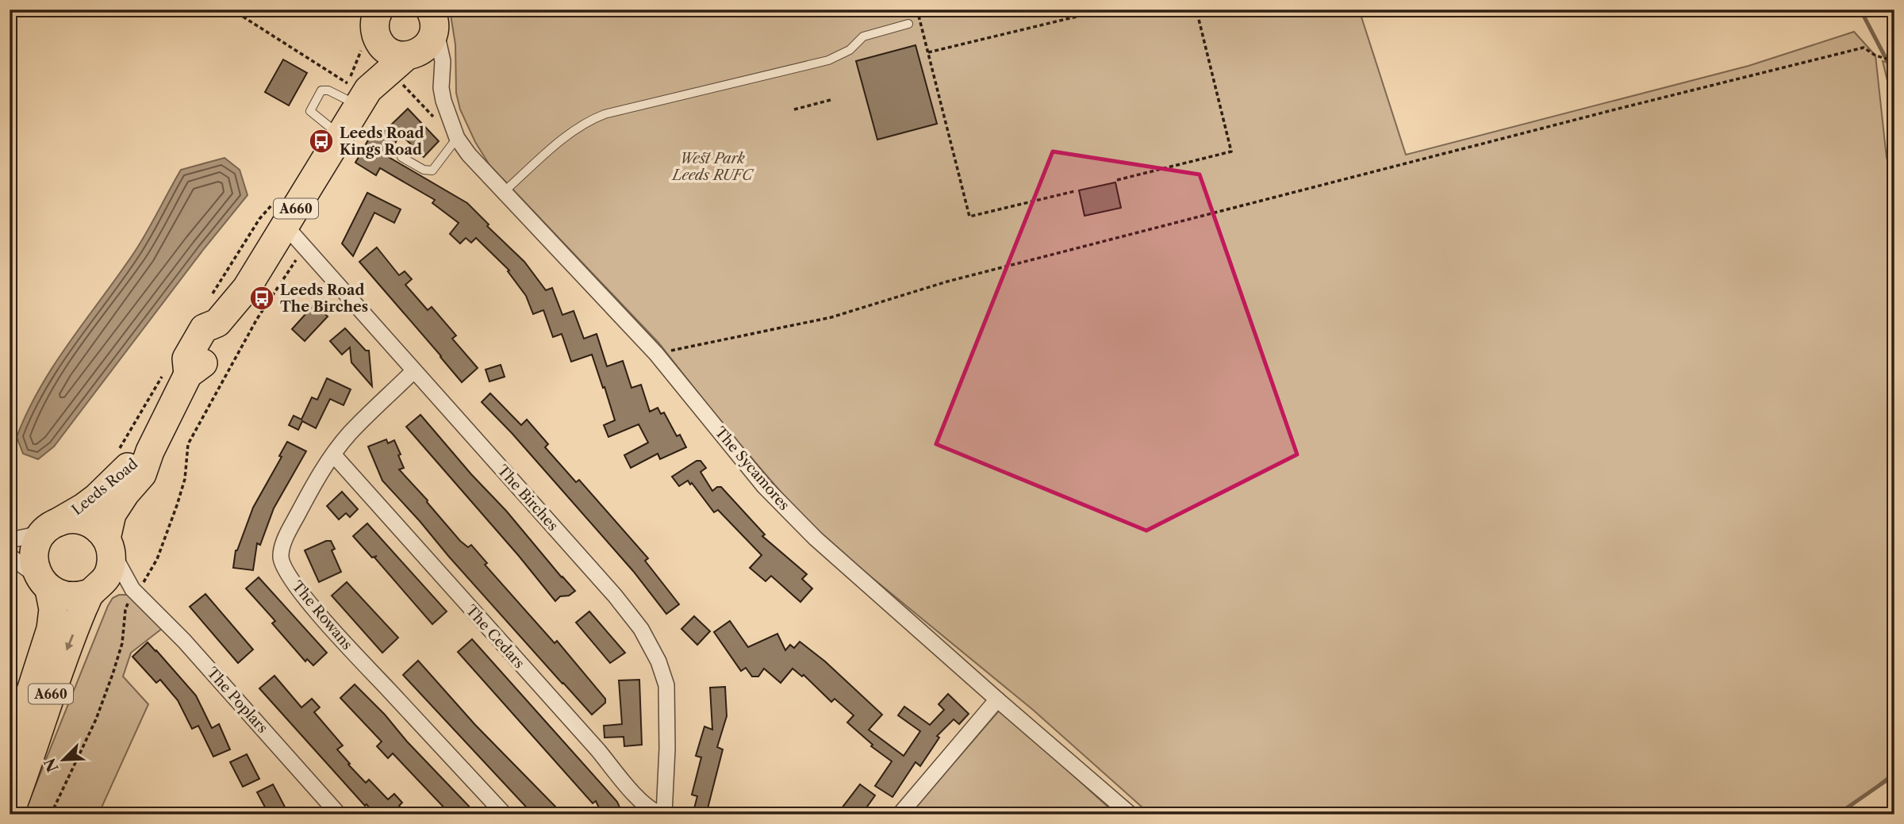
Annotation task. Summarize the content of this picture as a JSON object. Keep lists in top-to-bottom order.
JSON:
{
  "streets": {
    "highway": ["A660", "Leeds Road"],
    "street": [
      "The Sycamores",
      "The Birches",
      "The Rowans",
      "The Cedars",
      "The Poplars"
    ]
  },
  "crossings": [
    ["A660", "Leeds Road"],
    ["A660", "The Poplars"],
    ["The Sycamores", "Leeds Road"],
    ["Leeds Road", "The Birches"],
    ["Leeds Road", "The Poplars"],
    ["The Birches", "The Rowans"],
    ["The Birches", "The Cedars"],
    ["The Rowans", "The Cedars"]
  ],
  "parks": ["West Park Leeds RUFC"],
  "places": {
    "bus stop": ["Leeds Road Kings Road", "Leeds Road The Birches"]
  },
  "north": "bottom left"
}
